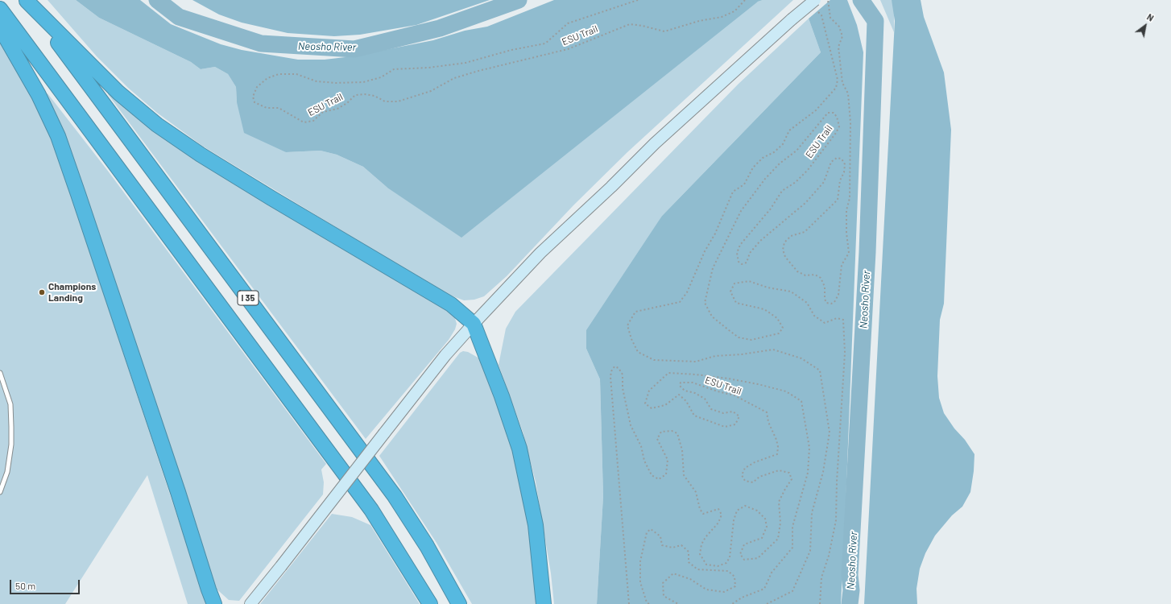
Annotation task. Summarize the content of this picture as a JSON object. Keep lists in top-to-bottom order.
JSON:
{
  "streets": {
    "highway": ["I 35"],
    "path": ["ESU Trail"]
  },
  "water": ["Neosho River"],
  "places": ["Champions Landing"],
  "scale_bar": "50 m",
  "north": "top right"
}
